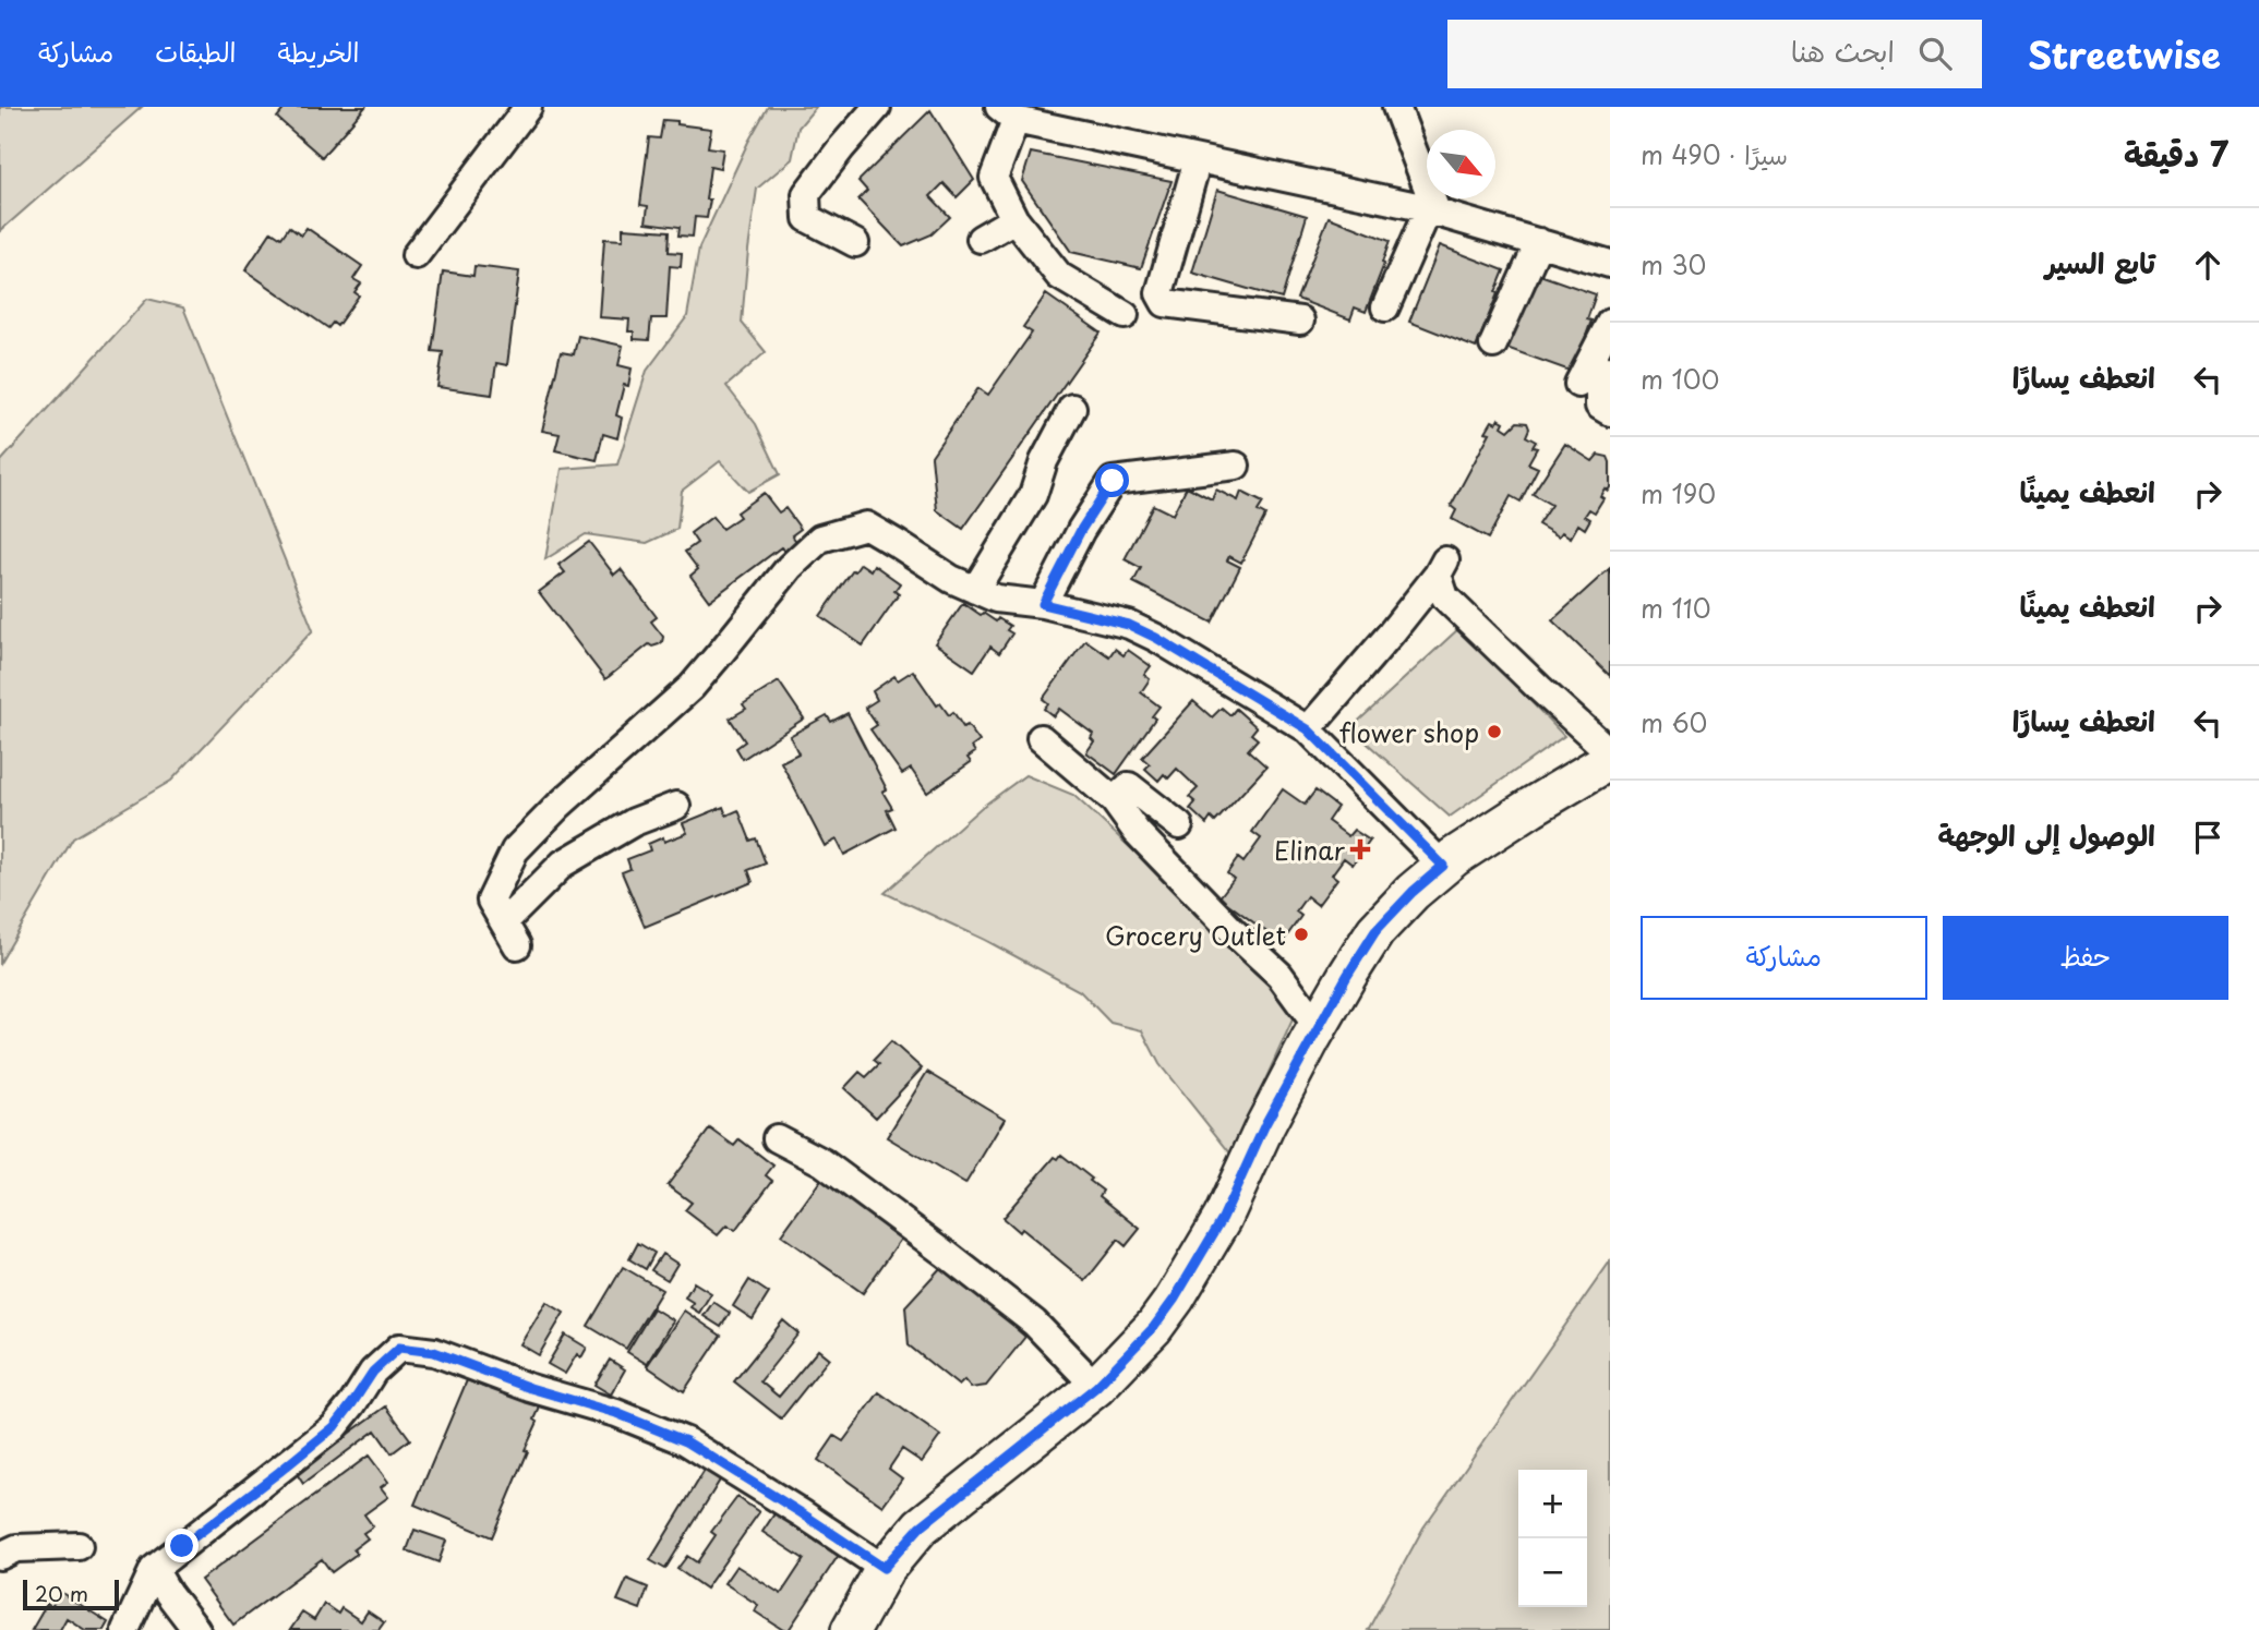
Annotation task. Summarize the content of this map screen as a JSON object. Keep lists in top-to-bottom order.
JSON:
{
  "places": {
    "other": ["flower shop", "Grocery Outlet"],
    "health": ["Elinar"]
  },
  "scale_bar": "20 m",
  "north": "bottom right",
  "page": {
    "header": "Streetwise",
    "search": "ابحث هنا",
    "nav": ["الخريطة", "الطبقات", "مشاركة"],
    "heading": ["7 دقيقة", "سيرًا · 490 m"],
    "list": [
      ["تابع السير", "30 m"],
      ["انعطف يسارًا", "100 m"],
      ["انعطف يمينًا", "190 m"],
      ["انعطف يمينًا", "110 m"],
      ["انعطف يسارًا", "60 m"],
      "الوصول إلى الوجهة"
    ],
    "buttons": ["حفظ", "مشاركة"],
    "map_buttons": ["+", "−"],
    "scale": "20 m"
  }
}
